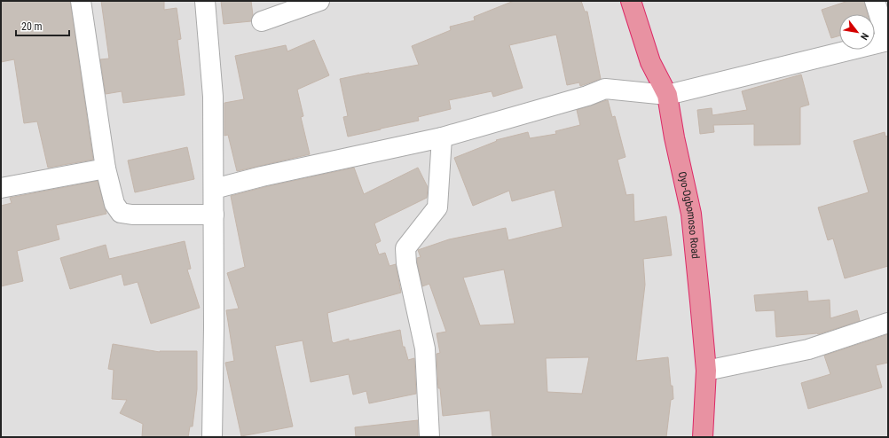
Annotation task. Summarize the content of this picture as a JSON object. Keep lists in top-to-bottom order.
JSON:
{
  "streets": {
    "highway": ["Oyo-Ogbomoso Road"]
  },
  "scale_bar": "20 m",
  "north": "bottom right"
}
